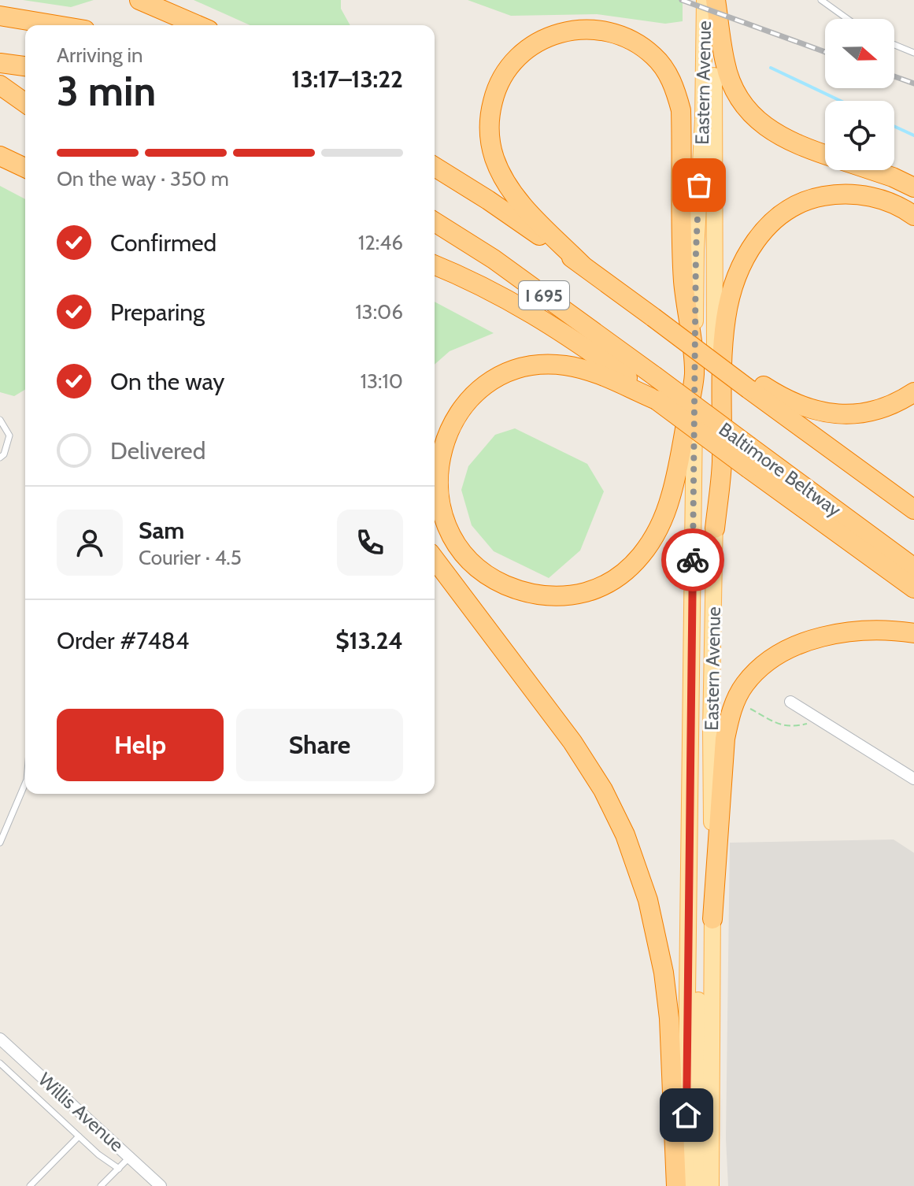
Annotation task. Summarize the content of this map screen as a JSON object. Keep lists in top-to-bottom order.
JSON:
{
  "streets": {
    "highway": ["I 695", "Baltimore Beltway"],
    "main road": ["Eastern Avenue"],
    "street": ["Willis Avenue"]
  },
  "north": "right",
  "page": {
    "heading": ["3 min", "Arriving in", "13:17–13:22"],
    "panel": [
      "Sam",
      "Courier · 4.5",
      "Order #7484",
      "$13.24"
    ],
    "bar": "On the way · 350 m",
    "list": [
      ["Confirmed", "12:46"],
      ["Preparing", "13:06"],
      ["On the way", "13:10"],
      "Delivered"
    ],
    "buttons": ["Help", "Share"]
  }
}
